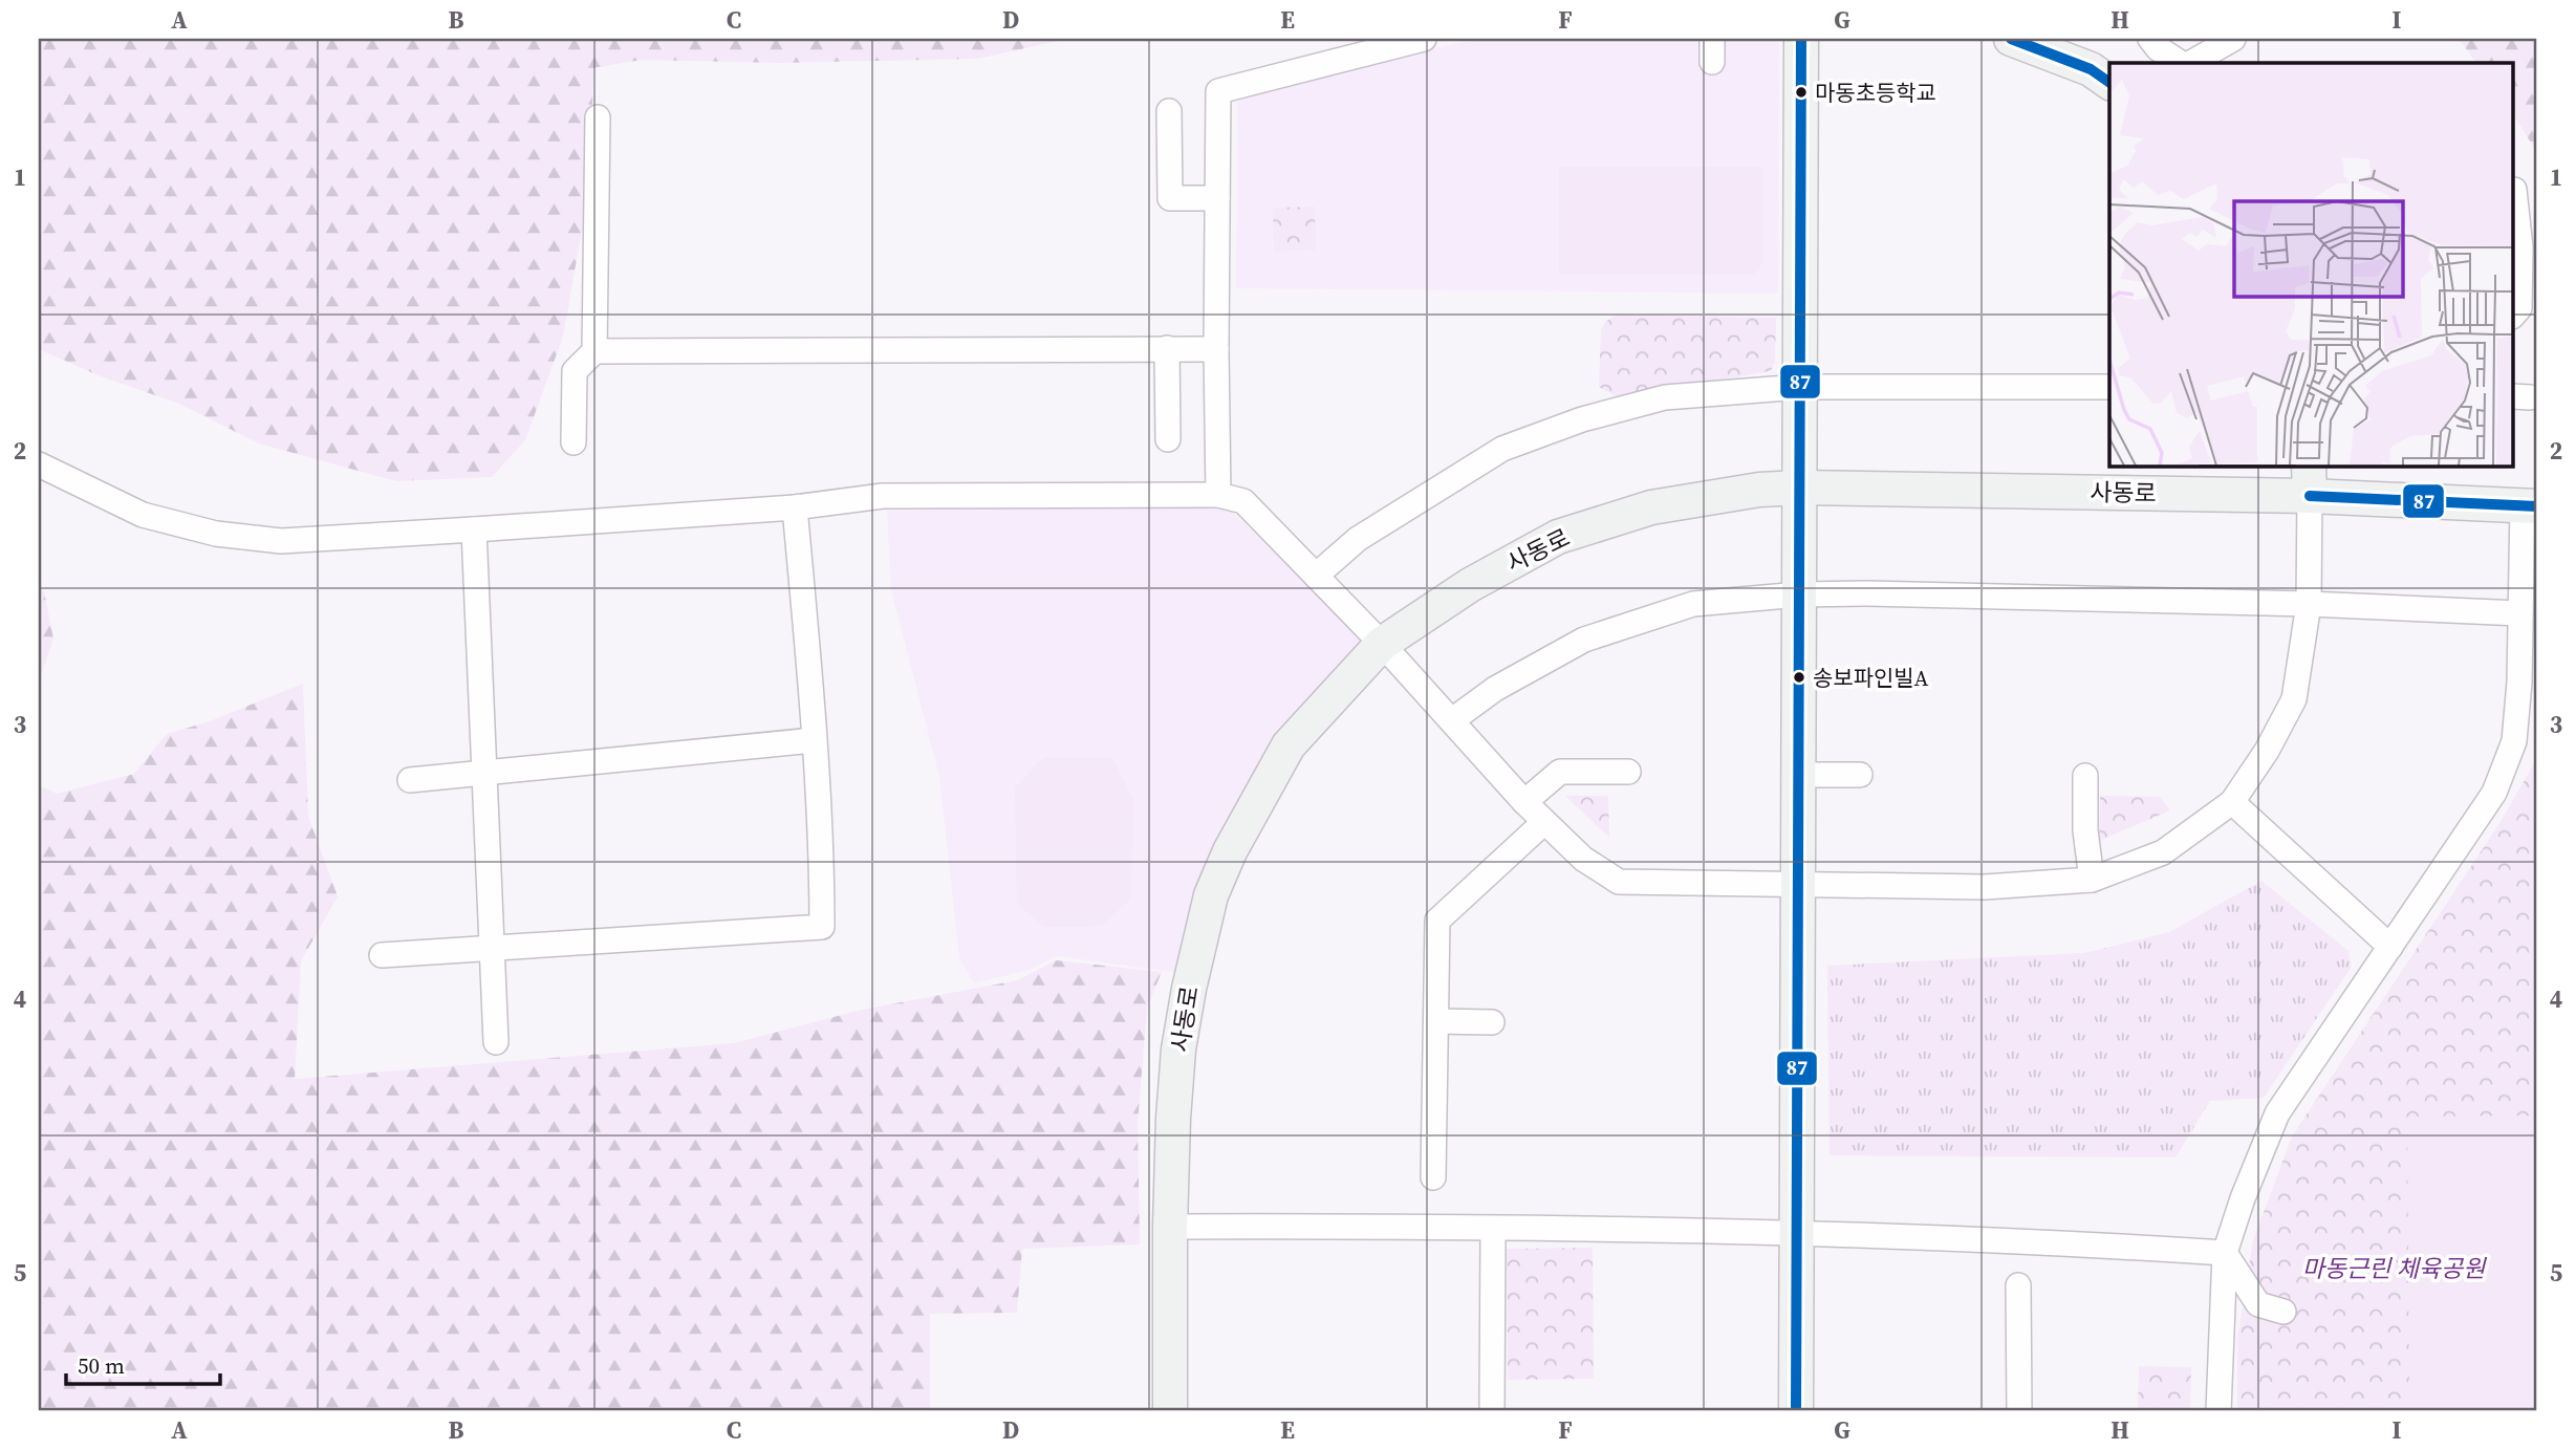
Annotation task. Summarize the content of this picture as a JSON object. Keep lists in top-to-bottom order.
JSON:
{
  "streets": {
    "street": ["사동로"]
  },
  "parks": ["마동근린 체육공원"],
  "places": ["마동초등학교", "송보파인빌A"],
  "lines": ["transit line 87"],
  "scale_bar": "50 m",
  "grid": {
    "columns": [
      "A",
      "B",
      "C",
      "D",
      "E",
      "F",
      "G",
      "H",
      "I"
    ],
    "rows": [
      "1",
      "2",
      "3",
      "4",
      "5"
    ]
  }
}
